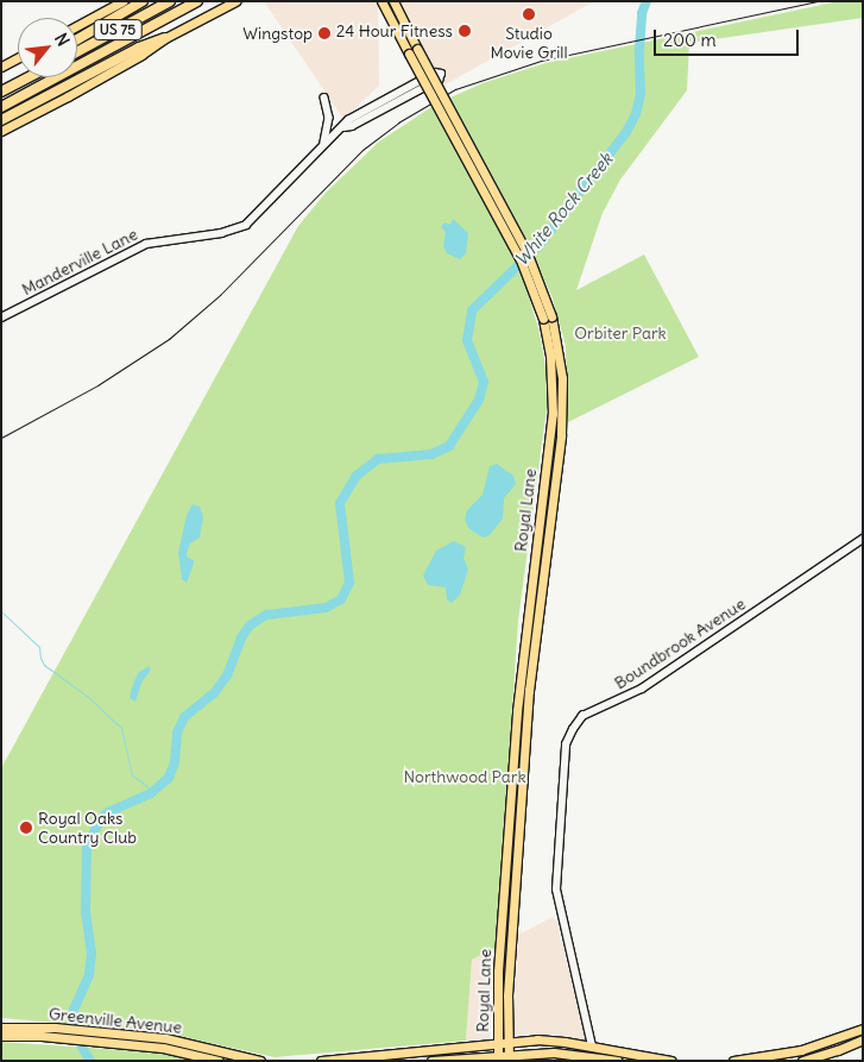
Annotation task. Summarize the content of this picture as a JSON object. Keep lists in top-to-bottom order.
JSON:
{
  "streets": {
    "highway": ["US 75"],
    "main road": ["Royal Lane", "Greenville Avenue"],
    "street": ["Manderville Lane", "Boundbrook Avenue"]
  },
  "water": ["White Rock Creek"],
  "parks": ["Orbiter Park", "Northwood Park"],
  "places": [
    "Studio Movie Grill",
    "24 Hour Fitness",
    "Wingstop",
    "Royal Oaks Country Club"
  ],
  "scale_bar": "200 m",
  "north": "top right"
}
